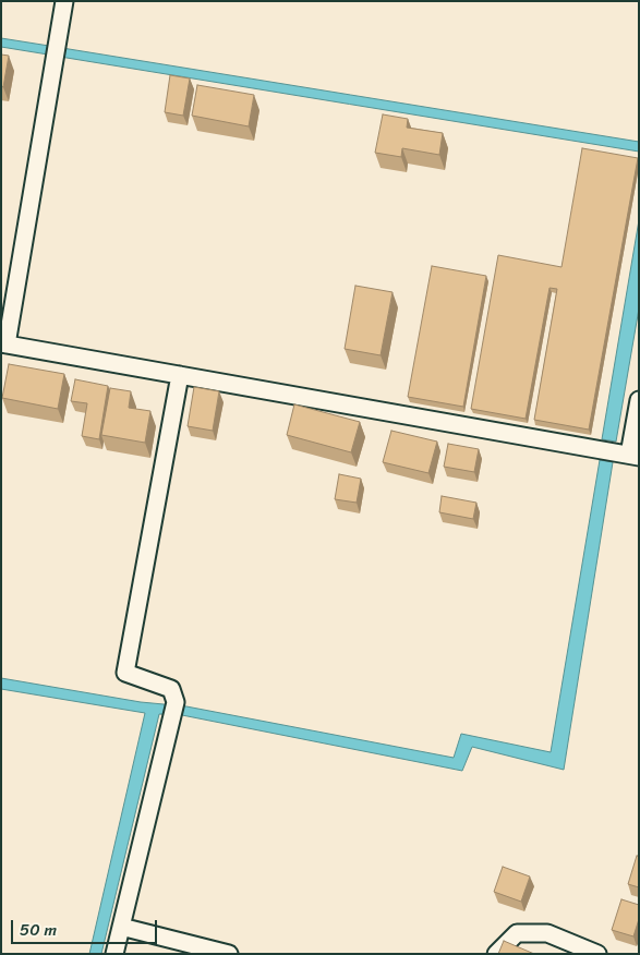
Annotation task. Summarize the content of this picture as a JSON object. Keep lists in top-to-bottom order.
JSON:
{
  "scale_bar": "50 m"
}
